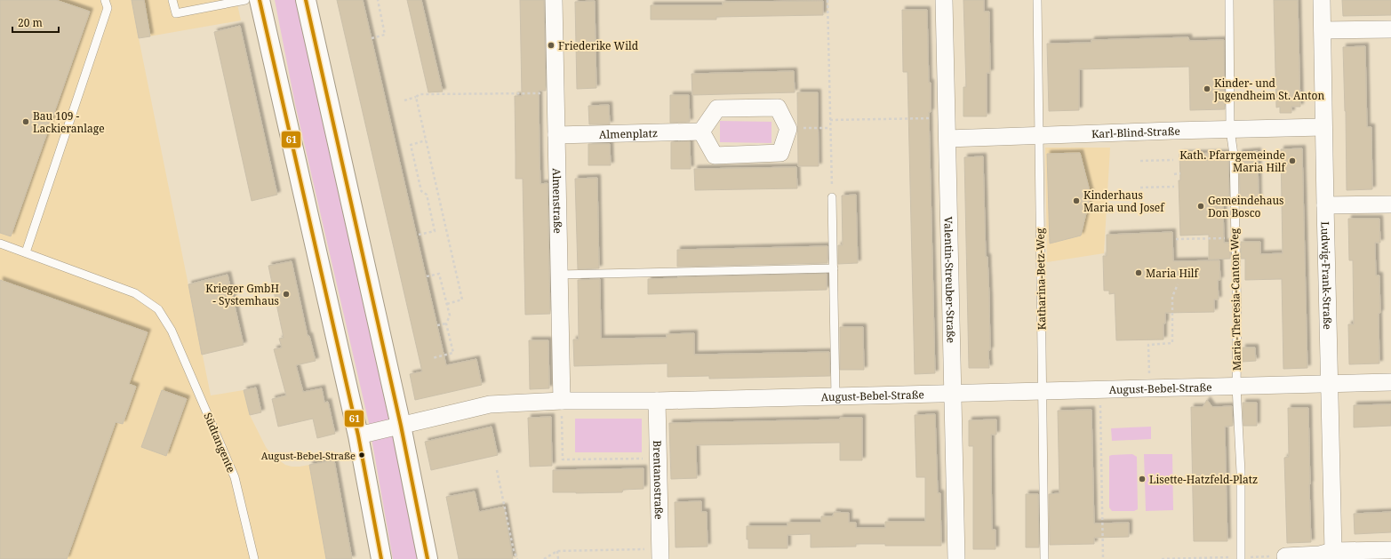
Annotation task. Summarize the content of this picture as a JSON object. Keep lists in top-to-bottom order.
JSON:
{
  "streets": {
    "street": [
      "Karl-Blind-Straße",
      "Almenplatz",
      "Almenstraße",
      "Ludwig-Frank-Straße",
      "Valentin-Streuber-Straße",
      "August-Bebel-Straße",
      "Brentanostraße"
    ],
    "lane": ["Katharina-Betz-Weg", "Maria-Theresia-Canton-Weg", "Südtangente"]
  },
  "crossings": [
    ["Karl-Blind-Straße", "Ludwig-Frank-Straße"],
    ["Karl-Blind-Straße", "Valentin-Streuber-Straße"],
    ["Karl-Blind-Straße", "Katharina-Betz-Weg"],
    ["Karl-Blind-Straße", "Maria-Theresia-Canton-Weg"],
    ["Almenplatz", "Almenstraße"],
    ["Almenstraße", "August-Bebel-Straße"],
    ["Ludwig-Frank-Straße", "August-Bebel-Straße"],
    ["Valentin-Streuber-Straße", "August-Bebel-Straße"],
    ["Katharina-Betz-Weg", "August-Bebel-Straße"],
    ["Maria-Theresia-Canton-Weg", "August-Bebel-Straße"],
    ["August-Bebel-Straße", "Brentanostraße"]
  ],
  "places": [
    "Friederike Wild",
    "Kinder- und Jugendheim St. Anton",
    "Bau 109 - Lackieranlage",
    "Kath. Pfarrgemeinde Maria Hilf",
    "Kinderhaus Maria und Josef",
    "Gemeindehaus Don Bosco",
    "Maria Hilf",
    "Krieger GmbH - Systemhaus",
    "August-Bebel-Straße",
    "Lisette-Hatzfeld-Platz"
  ],
  "lines": ["transit line 61"],
  "scale_bar": "20 m"
}
